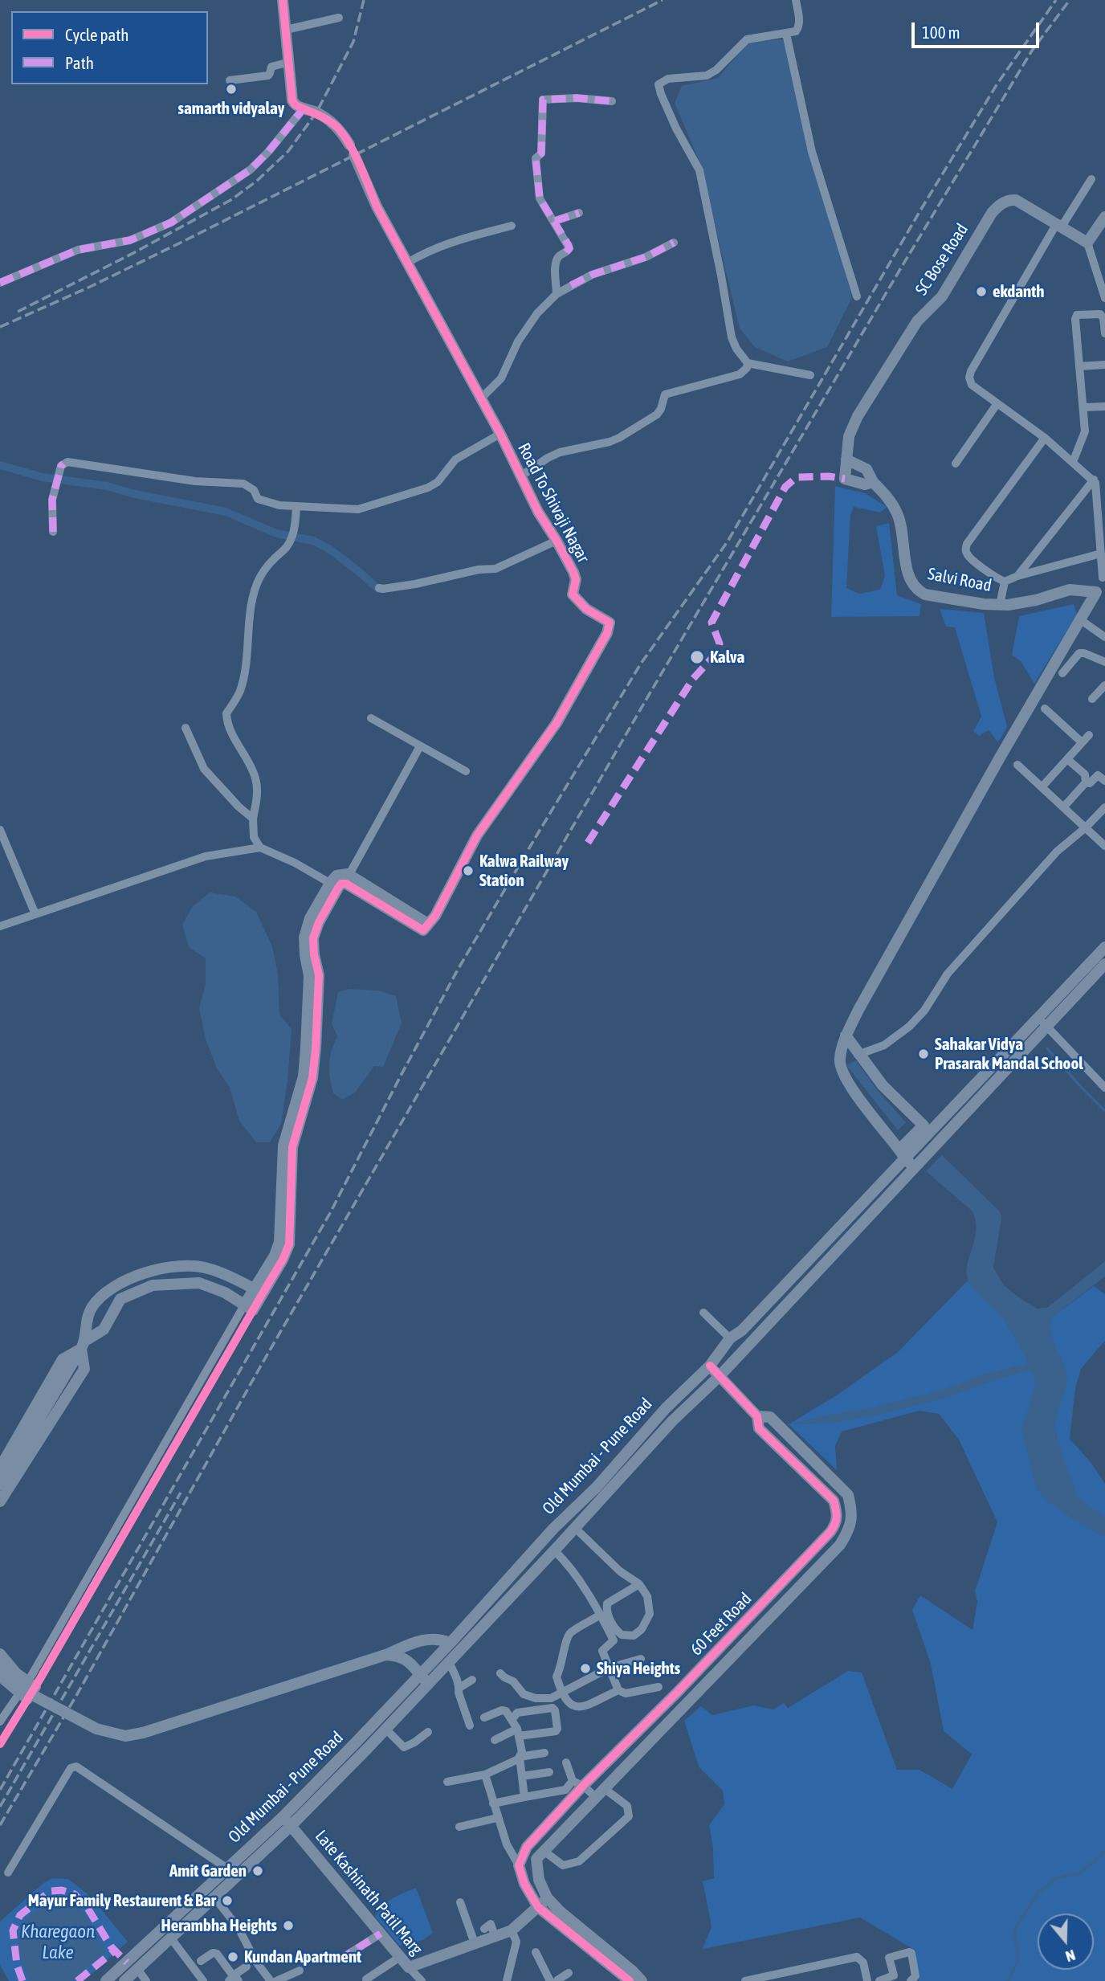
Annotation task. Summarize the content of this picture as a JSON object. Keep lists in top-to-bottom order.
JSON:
{
  "streets": {
    "street": [
      "SC Bose Road",
      "Road To Shivaji Nagar",
      "Salvi Road",
      "Old Mumbai - Pune Road",
      "60 Feet Road",
      "Late Kashinath Patil Marg"
    ]
  },
  "crossings": [
    ["SC Bose Road", "Salvi Road"],
    ["Old Mumbai - Pune Road", "60 Feet Road"],
    ["Old Mumbai - Pune Road", "Late Kashinath Patil Marg"]
  ],
  "water": ["Kharegaon Lake"],
  "places": [
    "samarth vidyalay",
    "ekdanth",
    "Kalva",
    "Kalwa Railway Station",
    "Sahakar Vidya Prasarak Mandal School",
    "Shiya Heights",
    "Amit Garden",
    "Mayur Family Restaurent & Bar",
    "Herambha Heights",
    "Kundan Apartment"
  ],
  "legend": ["Cycle path", "Path"],
  "scale_bar": "100 m",
  "north": "bottom"
}
